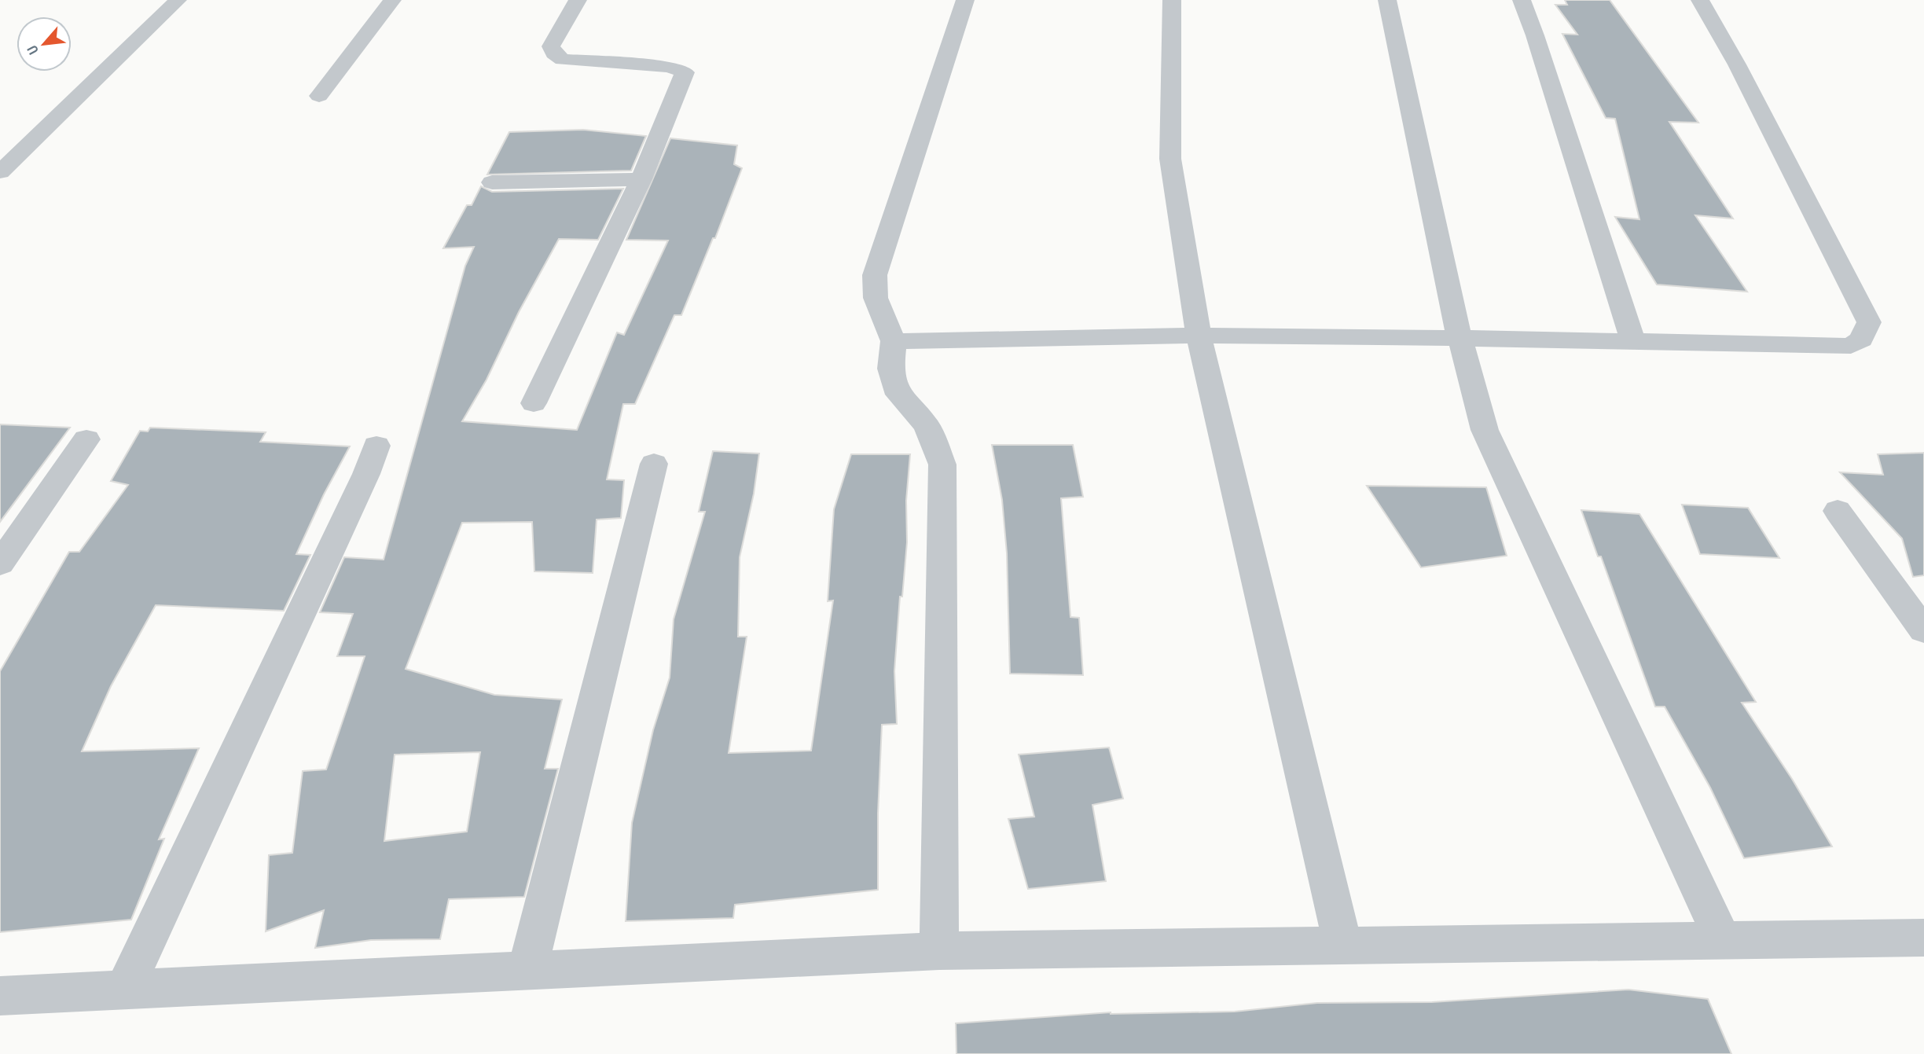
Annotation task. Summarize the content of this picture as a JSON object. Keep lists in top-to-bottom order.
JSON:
{
  "north": "bottom left"
}
